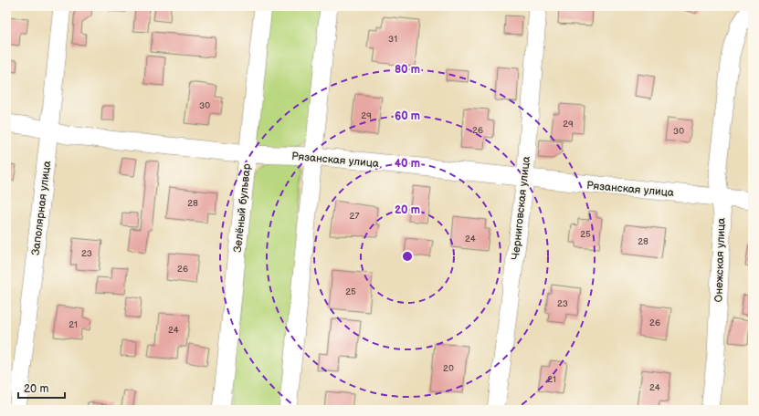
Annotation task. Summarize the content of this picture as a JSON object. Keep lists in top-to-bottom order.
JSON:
{
  "streets": {
    "street": [
      "Рязанская улица",
      "Заполярная улица",
      "Зелёный бульвар",
      "Черниговская улица",
      "Онежская улица"
    ]
  },
  "crossings": [
    ["Рязанская улица", "Заполярная улица"],
    ["Рязанская улица", "Зелёный бульвар"],
    ["Рязанская улица", "Черниговская улица"],
    ["Рязанская улица", "Онежская улица"]
  ],
  "house_numbers": [
    "31",
    "30",
    "29",
    "29",
    "26",
    "30",
    "28",
    "27",
    "25",
    "24",
    "28",
    "23",
    "26",
    "25",
    "23",
    "26",
    "21",
    "24",
    "20",
    "21",
    "24"
  ],
  "scale_bar": "20 m",
  "rings": [
    "80 m",
    "60 m",
    "40 m",
    "20 m"
  ]
}
